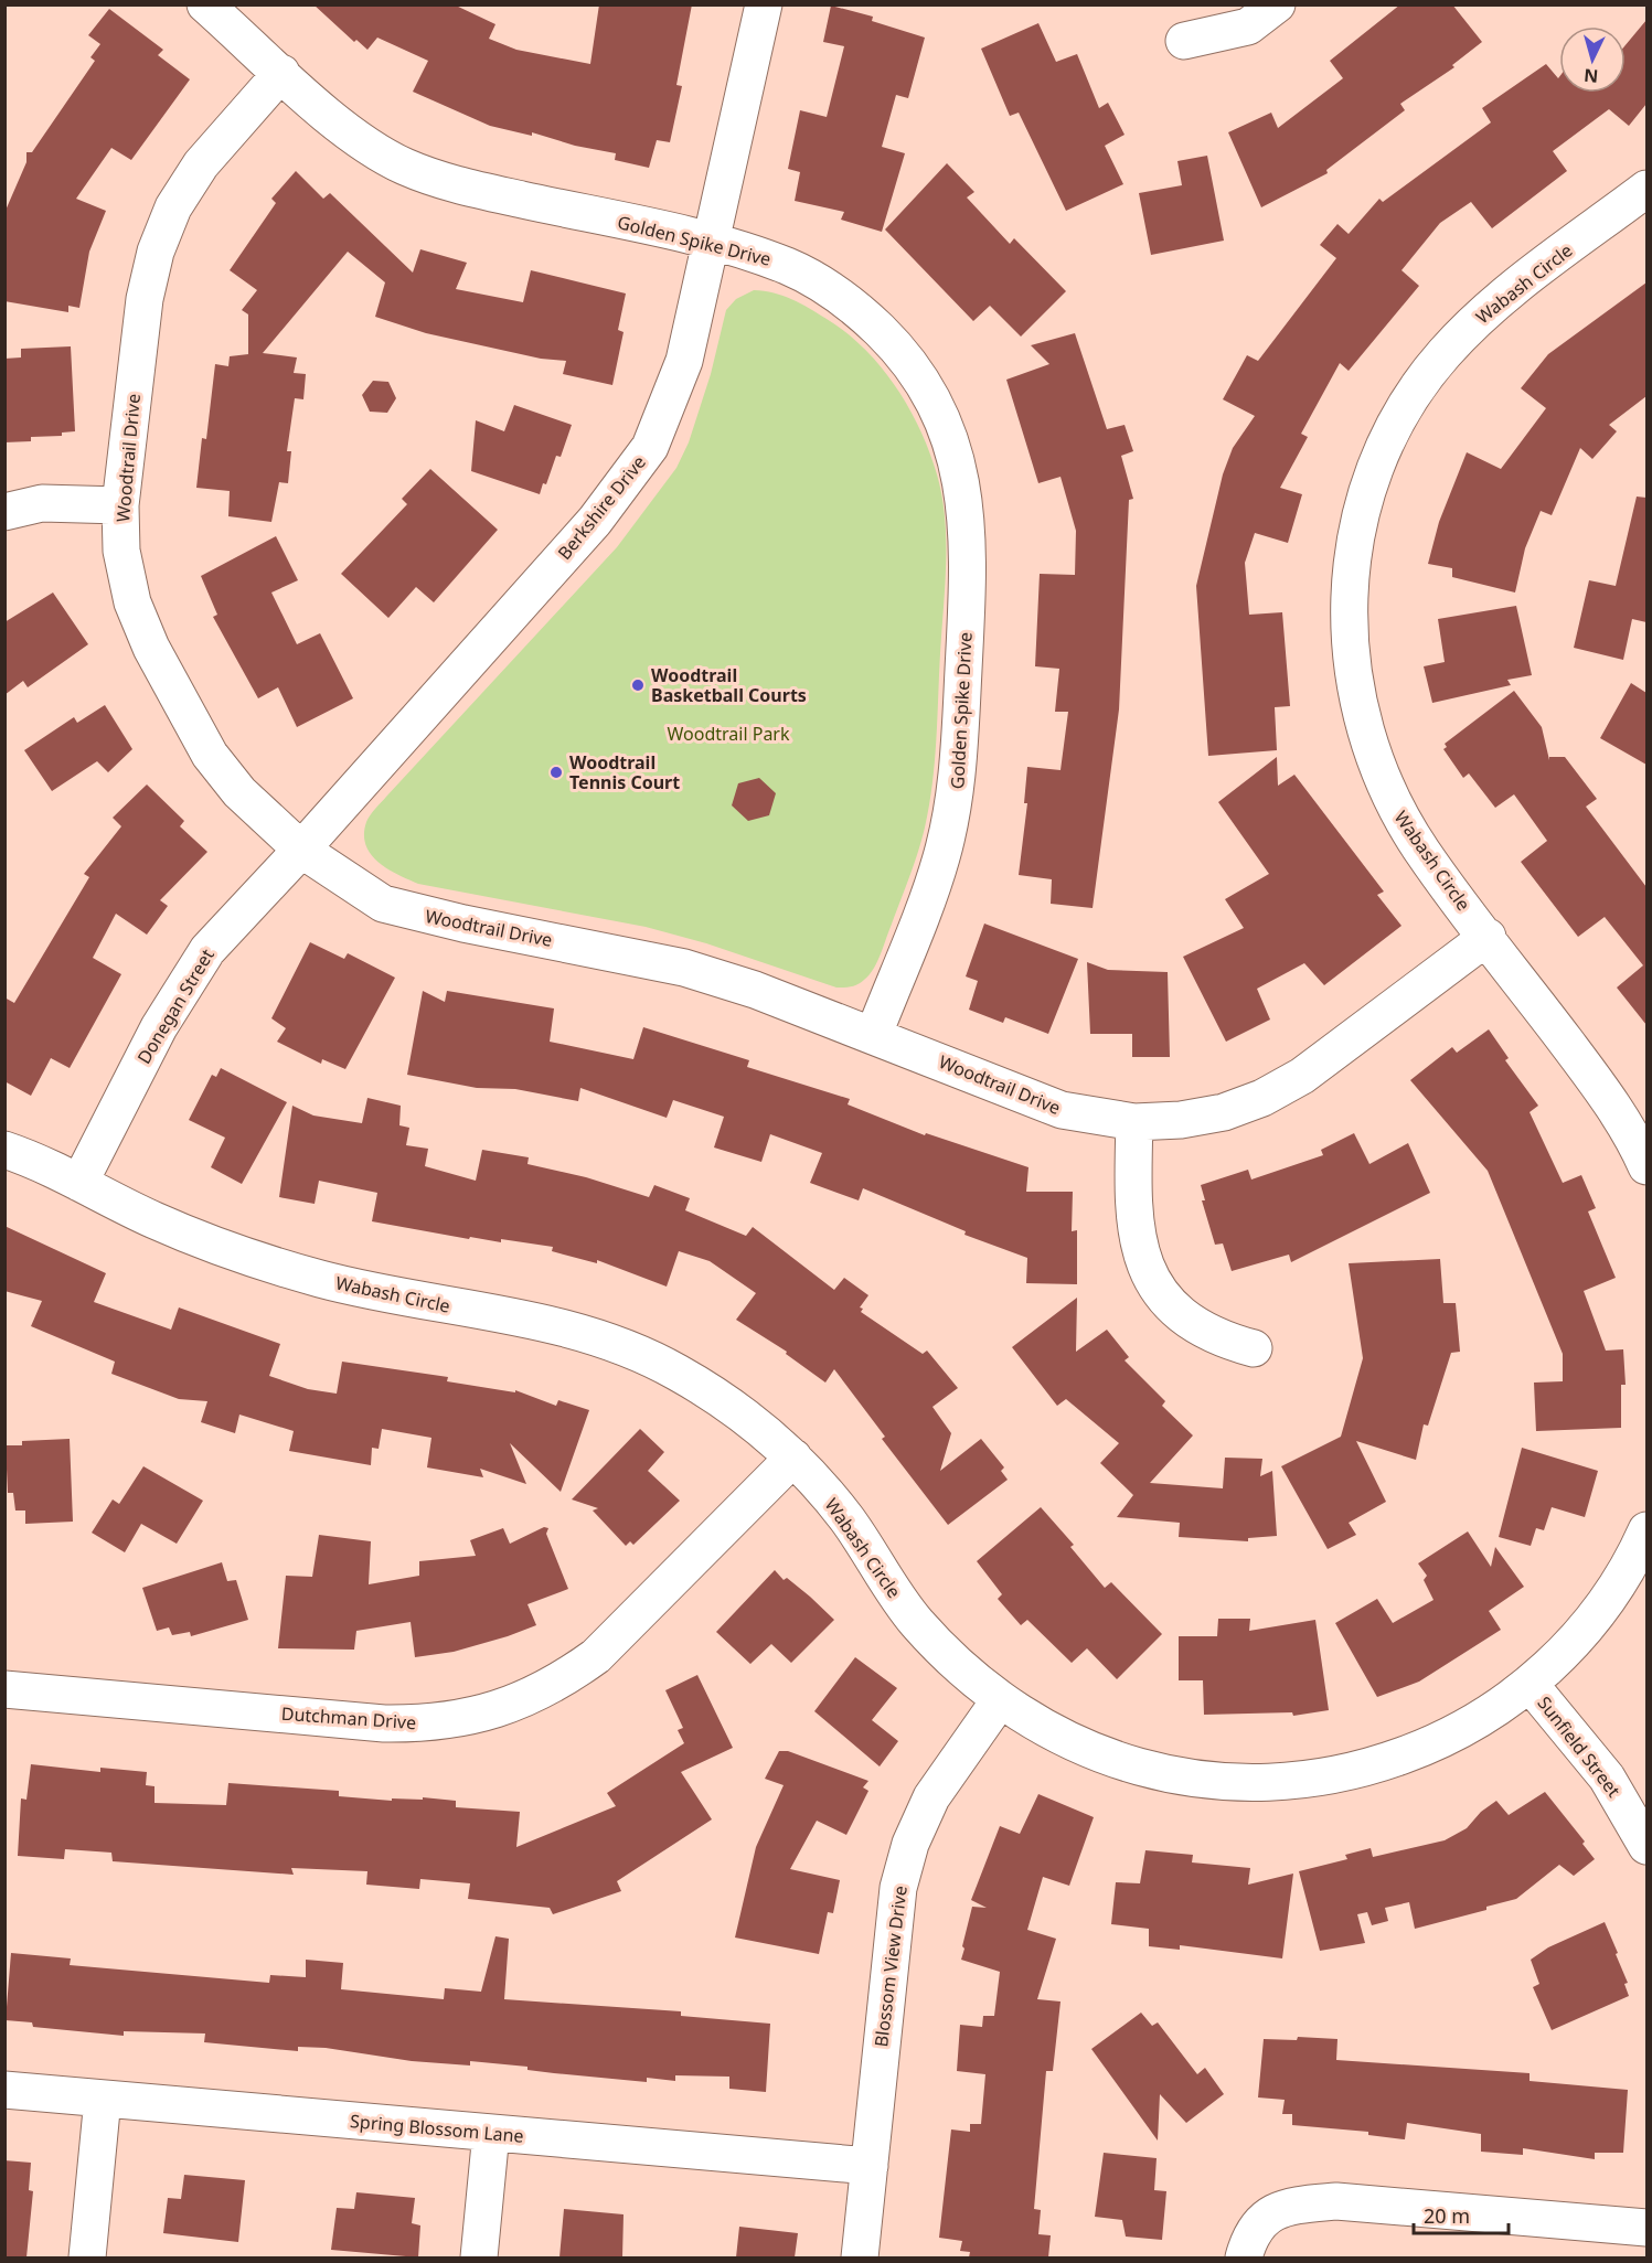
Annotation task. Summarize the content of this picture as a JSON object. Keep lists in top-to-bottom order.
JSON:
{
  "streets": {
    "street": [
      "Golden Spike Drive",
      "Wabash Circle",
      "Woodtrail Drive",
      "Berkshire Drive",
      "Donegan Street",
      "Dutchman Drive",
      "Sunfield Street",
      "Blossom View Drive",
      "Spring Blossom Lane"
    ]
  },
  "crossings": [
    ["Golden Spike Drive", "Woodtrail Drive"],
    ["Golden Spike Drive", "Berkshire Drive"],
    ["Wabash Circle", "Woodtrail Drive"],
    ["Wabash Circle", "Donegan Street"],
    ["Wabash Circle", "Dutchman Drive"],
    ["Wabash Circle", "Sunfield Street"],
    ["Wabash Circle", "Blossom View Drive"],
    ["Woodtrail Drive", "Berkshire Drive"],
    ["Woodtrail Drive", "Donegan Street"],
    ["Berkshire Drive", "Donegan Street"],
    ["Blossom View Drive", "Spring Blossom Lane"]
  ],
  "parks": ["Woodtrail Park"],
  "places": ["Woodtrail Basketball Courts", "Woodtrail Tennis Court"],
  "scale_bar": "20 m",
  "north": "bottom"
}
